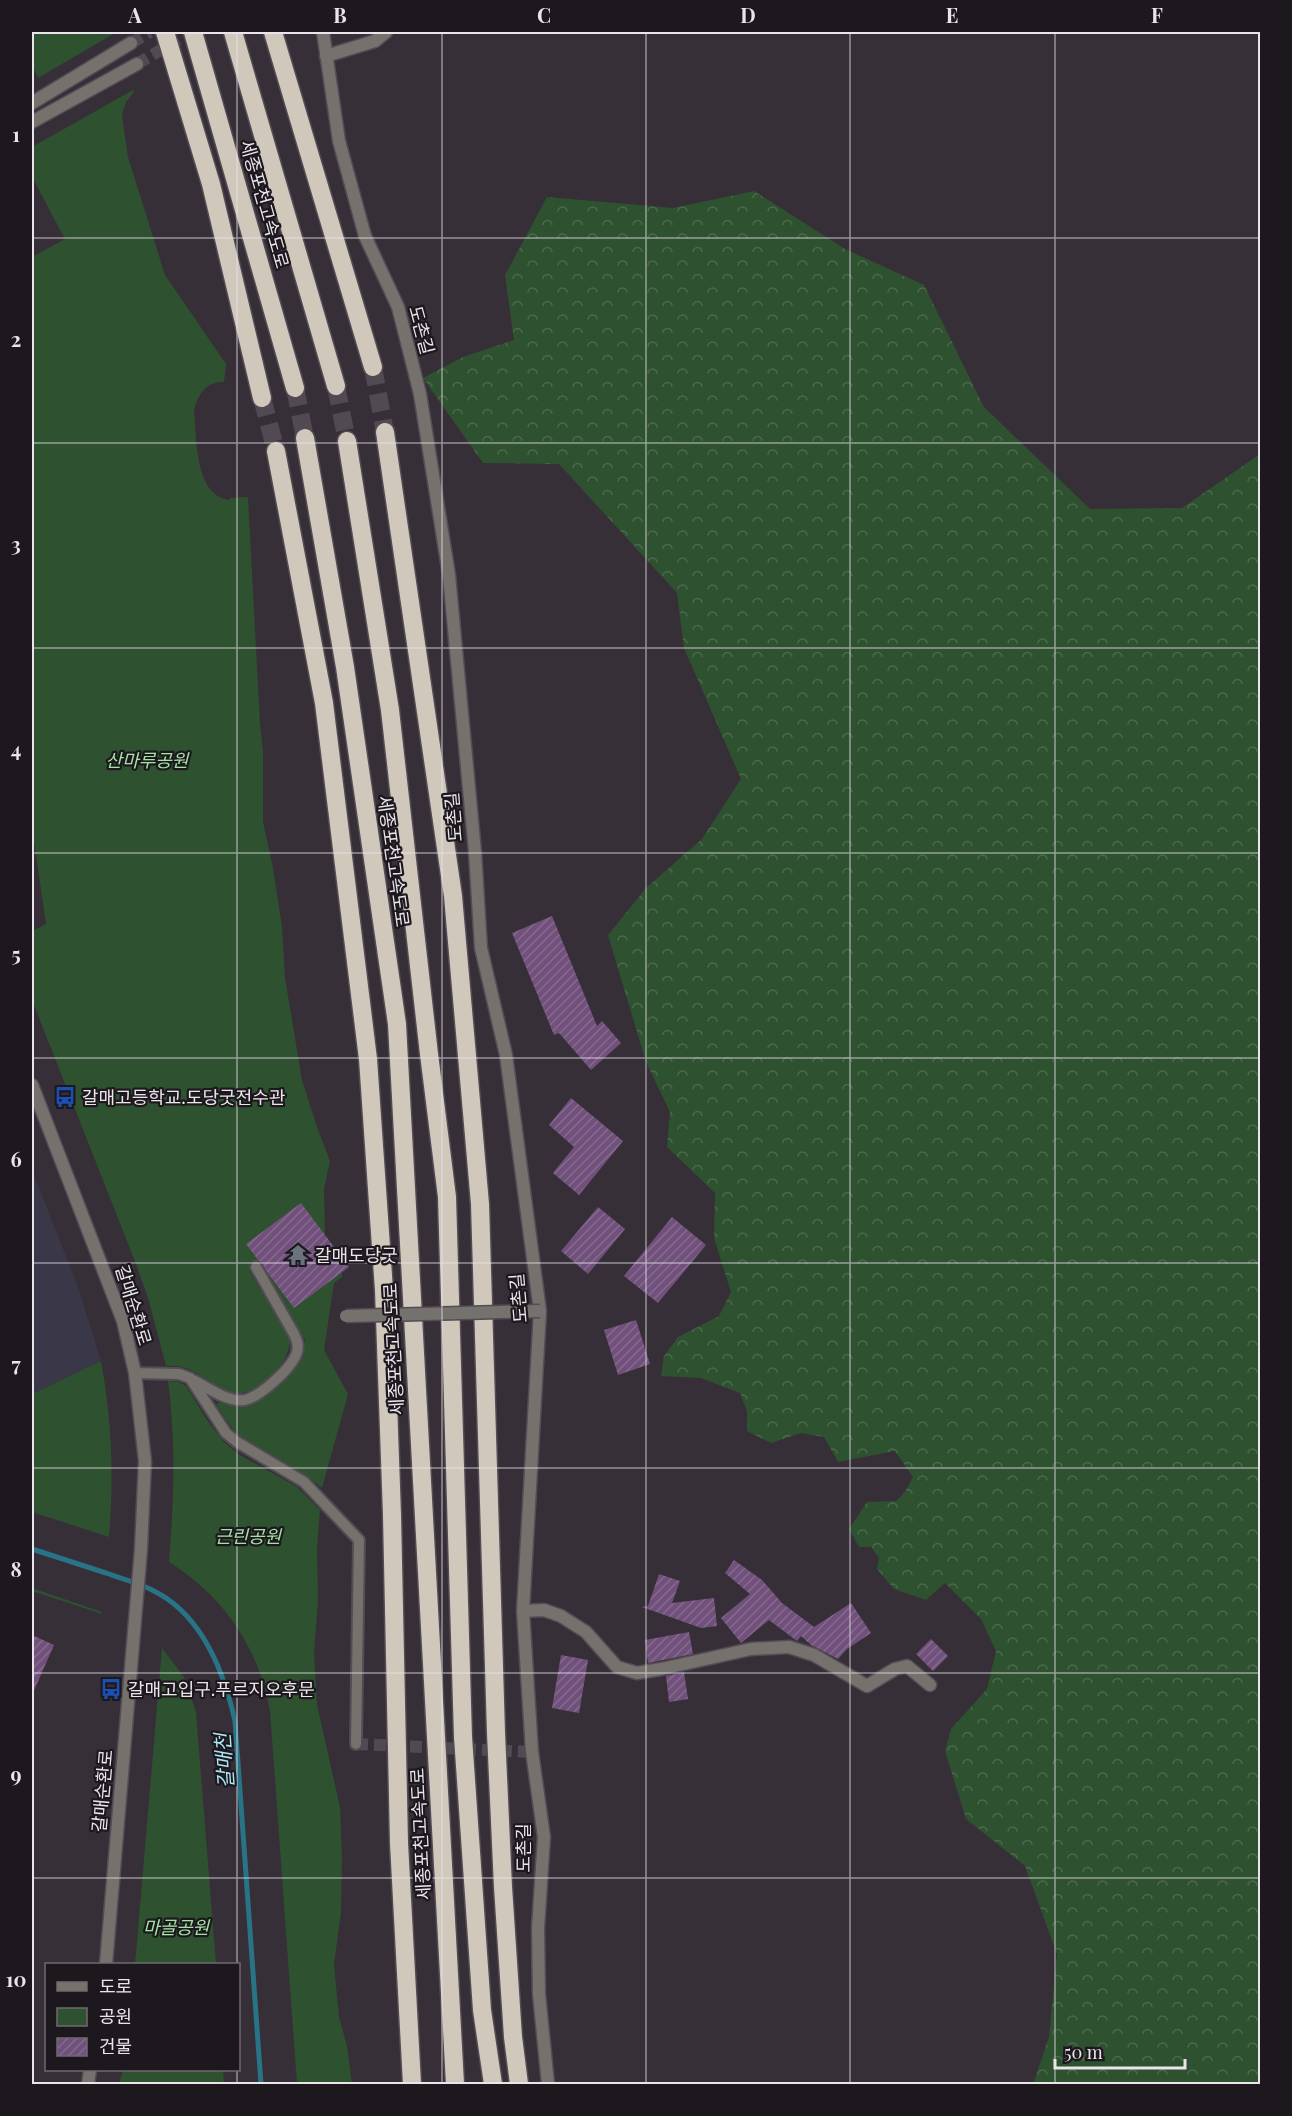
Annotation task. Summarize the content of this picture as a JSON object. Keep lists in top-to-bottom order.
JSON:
{
  "streets": {
    "highway": ["세종포천고속도로"],
    "street": ["도촌길", "갈매순환로"]
  },
  "water": ["갈매천"],
  "parks": ["산마루공원", "근린공원", "마골공원"],
  "places": {
    "bus stop": ["갈매고등학교.도당굿전수관", "갈매고입구.푸르지오후문"],
    "temple": ["갈매도당굿"]
  },
  "legend": ["도로", "공원", "건물"],
  "scale_bar": "50 m",
  "grid": {
    "columns": [
      "A",
      "B",
      "C",
      "D",
      "E",
      "F"
    ],
    "rows": [
      "1",
      "2",
      "3",
      "4",
      "5",
      "6",
      "7",
      "8",
      "9",
      "10"
    ]
  }
}
